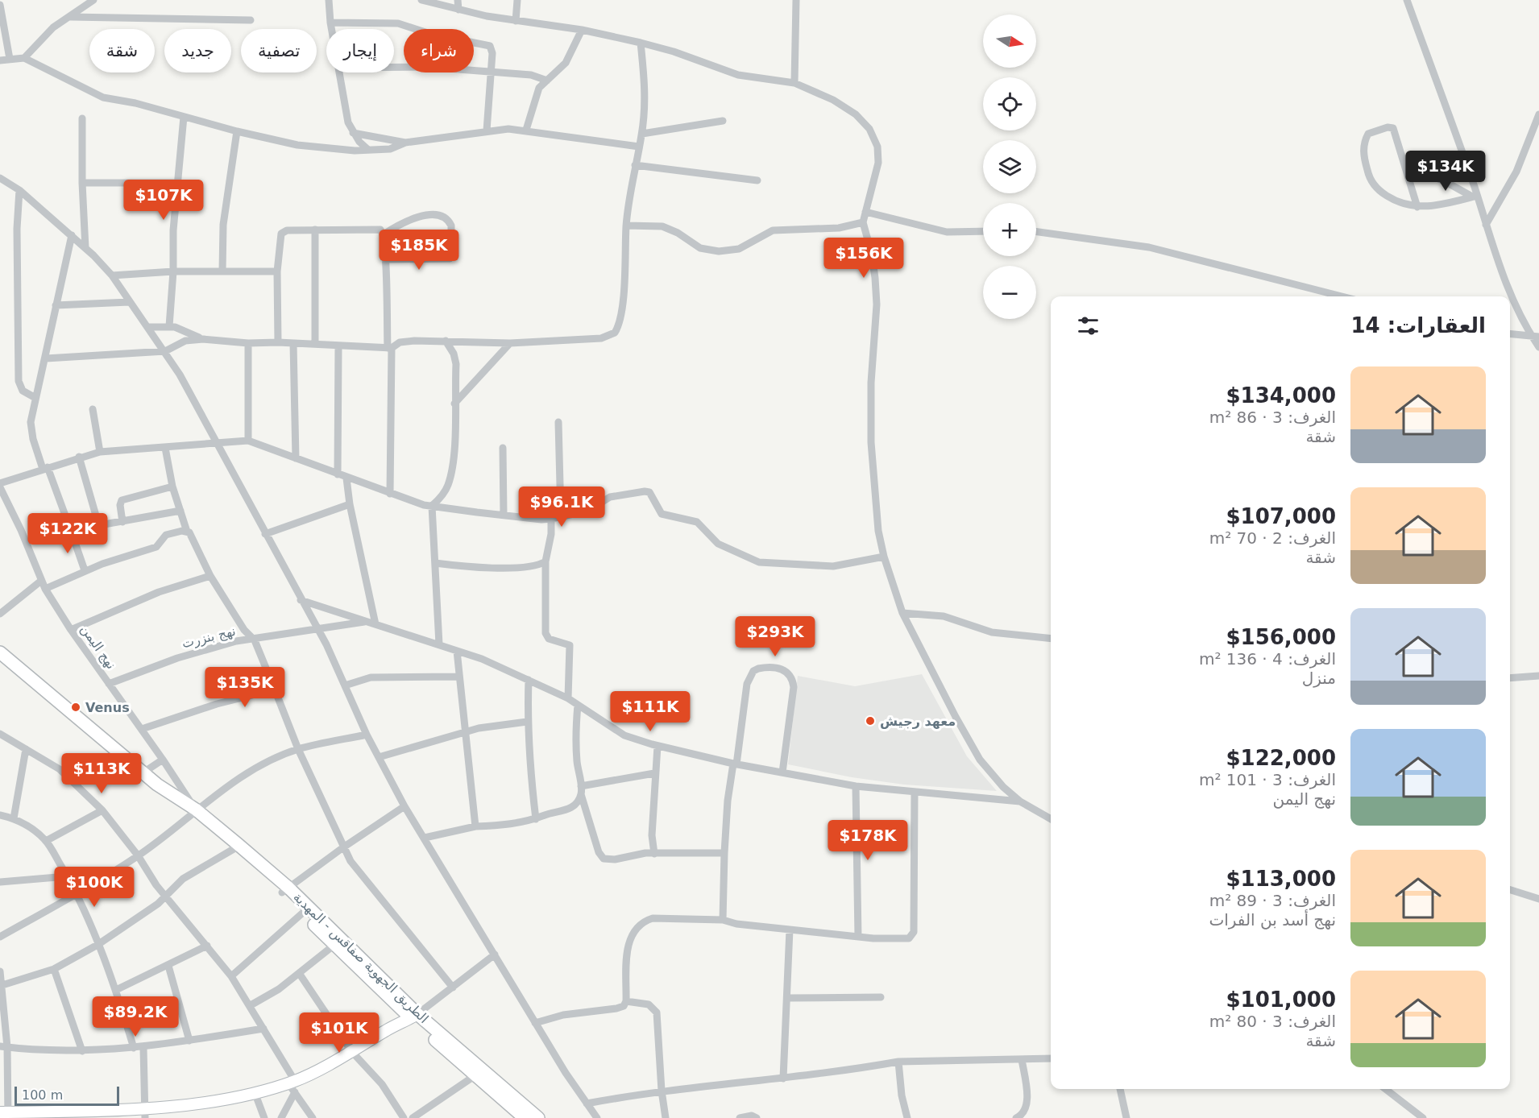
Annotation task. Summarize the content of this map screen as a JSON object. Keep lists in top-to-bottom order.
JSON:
{
  "streets": {
    "main road": ["الطريق الجهوية صفاقس - المهدية"],
    "street": ["نهج بنزرت", "نهج اليمن"]
  },
  "crossings": [
    ["نهج بنزرت", "نهج اليمن"],
    ["نهج اليمن", "الطريق الجهوية صفاقس - المهدية"]
  ],
  "places": ["Venus", "معهد رجيش"],
  "scale_bar": "100 m",
  "north": "right",
  "page": {
    "map_buttons": ["+", "−"],
    "chip": [
      "شراء",
      "إيجار",
      "تصفية",
      "جديد",
      "شقة"
    ],
    "price": [
      "$134K",
      "$107K",
      "$185K",
      "$156K",
      "$96.1K",
      "$122K",
      "$293K",
      "$135K",
      "$111K",
      "$113K",
      "$178K",
      "$100K",
      "$89.2K",
      "$101K"
    ],
    "heading": "العقارات: 14",
    "list": [
      {
        "name": "$134,000",
        "note": "الغرف: 3 · 86 m² · شقة"
      },
      {
        "name": "$107,000",
        "note": "الغرف: 2 · 70 m² · شقة"
      },
      {
        "name": "$156,000",
        "note": "الغرف: 4 · 136 m² · منزل"
      },
      {
        "name": "$122,000",
        "note": "الغرف: 3 · 101 m² · نهج اليمن"
      },
      {
        "name": "$113,000",
        "note": "الغرف: 3 · 89 m² · نهج أسد بن الفرات"
      },
      {
        "name": "$101,000",
        "note": "الغرف: 3 · 80 m² · شقة"
      }
    ],
    "scale": "100 m"
  }
}
